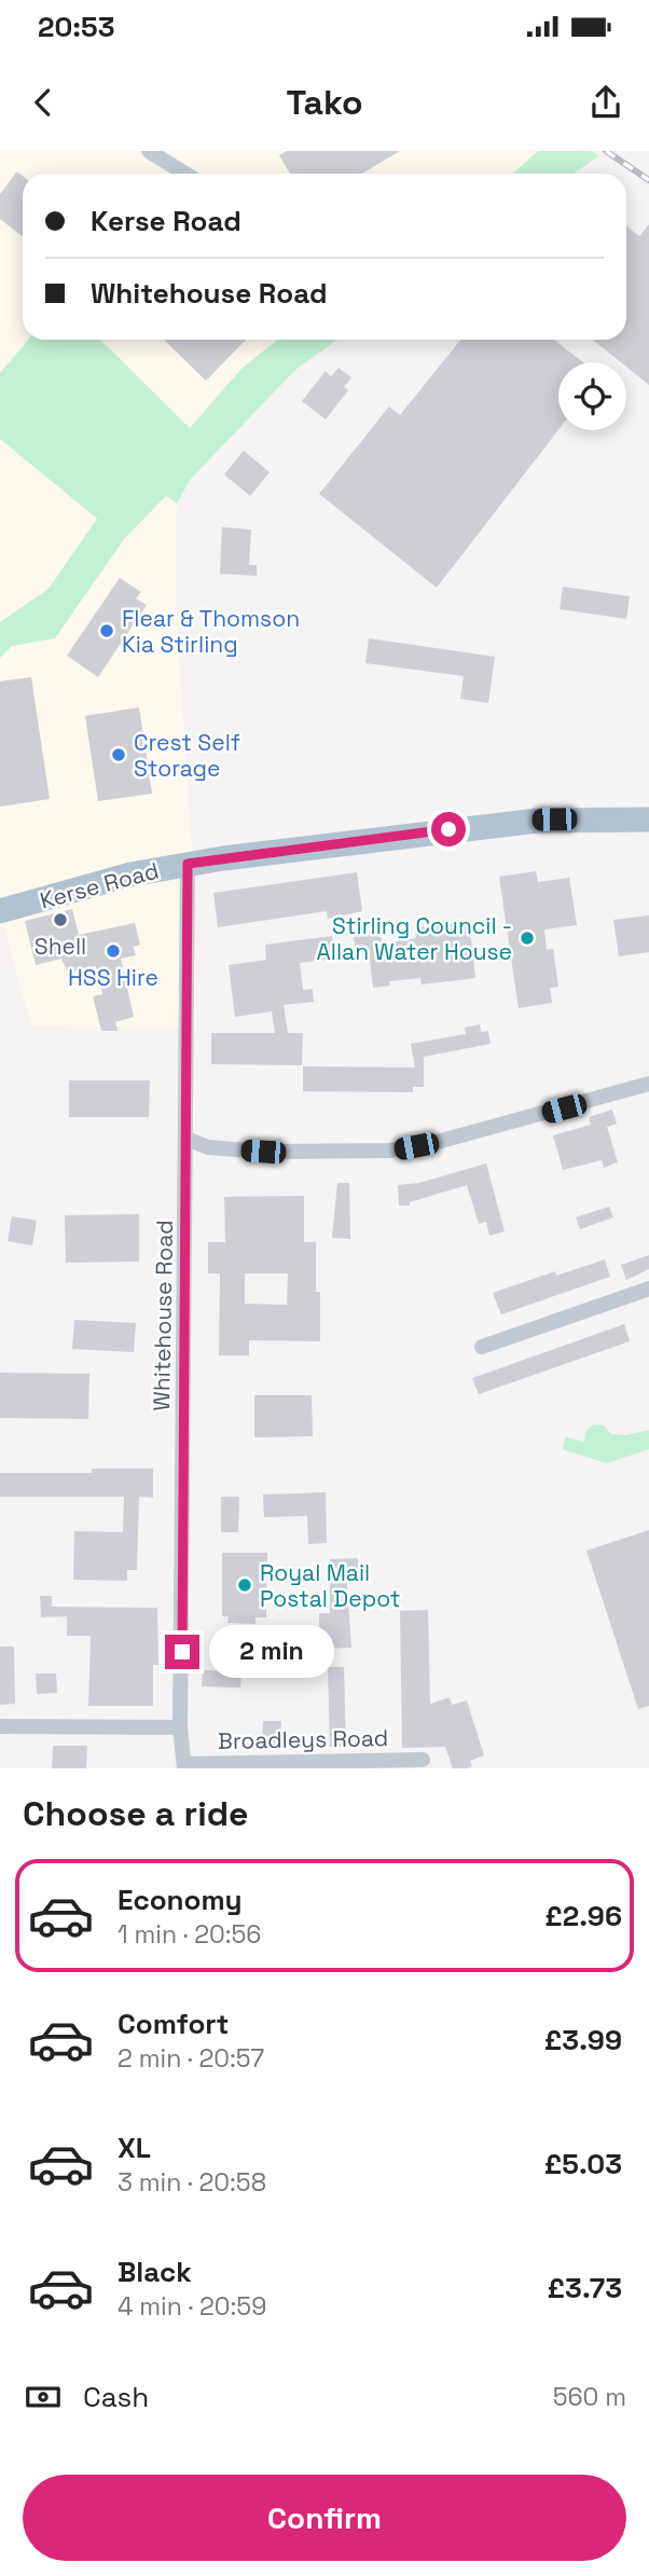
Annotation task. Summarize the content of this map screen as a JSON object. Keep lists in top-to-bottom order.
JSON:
{
  "streets": {
    "main road": ["Kerse Road"],
    "street": ["Whitehouse Road", "Broadleys Road"]
  },
  "crossings": [
    ["Kerse Road", "Whitehouse Road"],
    ["Whitehouse Road", "Broadleys Road"]
  ],
  "places": [
    "Flear & Thomson Kia Stirling",
    "Crest Self Storage",
    "Shell",
    "Stirling Council - Allan Water House",
    "HSS Hire",
    "Royal Mail Postal Depot"
  ],
  "page": {
    "status": "20:53",
    "header": "Tako",
    "banner": ["Kerse Road", "Whitehouse Road"],
    "bubble": "2 min",
    "heading": "Choose a ride",
    "list": [
      {
        "name": "Economy",
        "note": "1 min · 20:56",
        "value": "£2.96"
      },
      {
        "name": "Comfort",
        "note": "2 min · 20:57",
        "value": "£3.99"
      },
      {
        "name": "XL",
        "note": "3 min · 20:58",
        "value": "£5.03"
      },
      {
        "name": "Black",
        "note": "4 min · 20:59",
        "value": "£3.73"
      }
    ],
    "pay": ["Cash", "560 m"],
    "buttons": "Confirm"
  }
}
